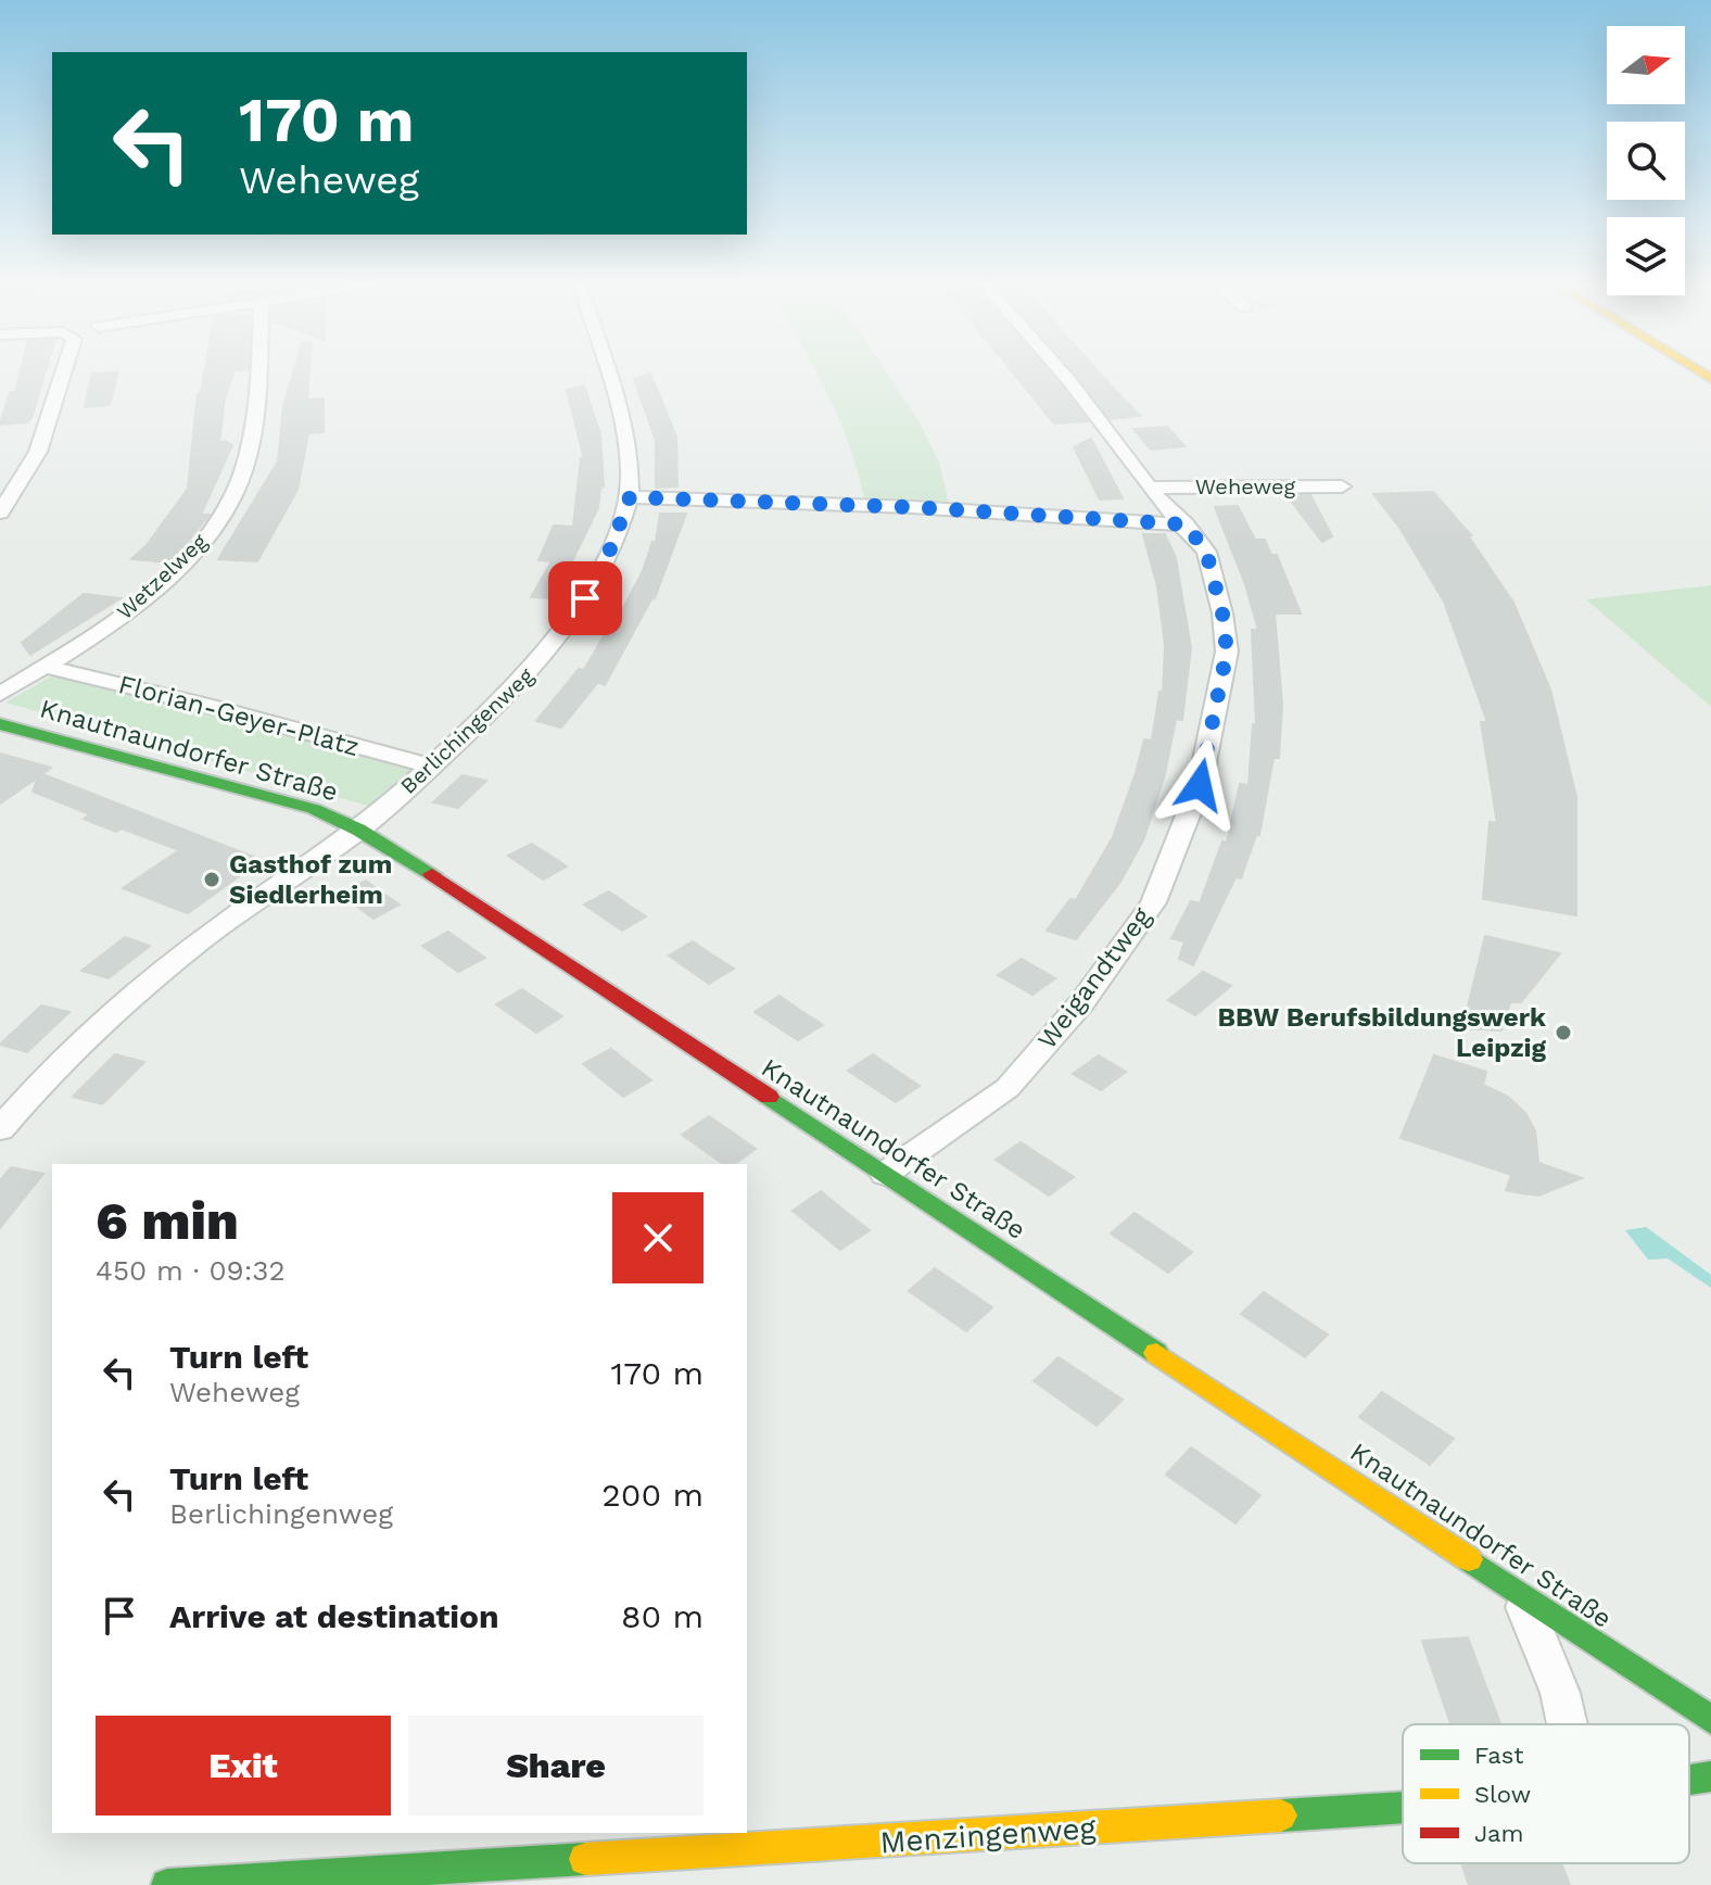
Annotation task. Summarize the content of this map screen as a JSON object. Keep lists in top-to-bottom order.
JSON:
{
  "streets": {
    "main road": ["Knautnaundorfer Straße", "Menzingenweg"],
    "street": [
      "Weheweg",
      "Wetzelweg",
      "Florian-Geyer-Platz",
      "Berlichingenweg",
      "Weigandtweg"
    ]
  },
  "crossings": [
    ["Weheweg", "Berlichingenweg"],
    ["Weheweg", "Weigandtweg"],
    ["Wetzelweg", "Florian-Geyer-Platz"],
    ["Florian-Geyer-Platz", "Berlichingenweg"],
    ["Berlichingenweg", "Knautnaundorfer Straße"],
    ["Knautnaundorfer Straße", "Weigandtweg"]
  ],
  "places": ["Gasthof zum Siedlerheim", "BBW Berufsbildungswerk Leipzig"],
  "legend": ["Fast", "Slow", "Jam"],
  "north": "right",
  "page": {
    "turn": ["170 m", "Weheweg"],
    "heading": ["6 min", "450 m · 09:32"],
    "list": [
      {
        "name": "Turn left",
        "note": "Weheweg",
        "value": "170 m"
      },
      {
        "name": "Turn left",
        "note": "Berlichingenweg",
        "value": "200 m"
      },
      {
        "name": "Arrive at destination",
        "value": "80 m"
      }
    ],
    "buttons": ["Exit", "Share"]
  }
}
